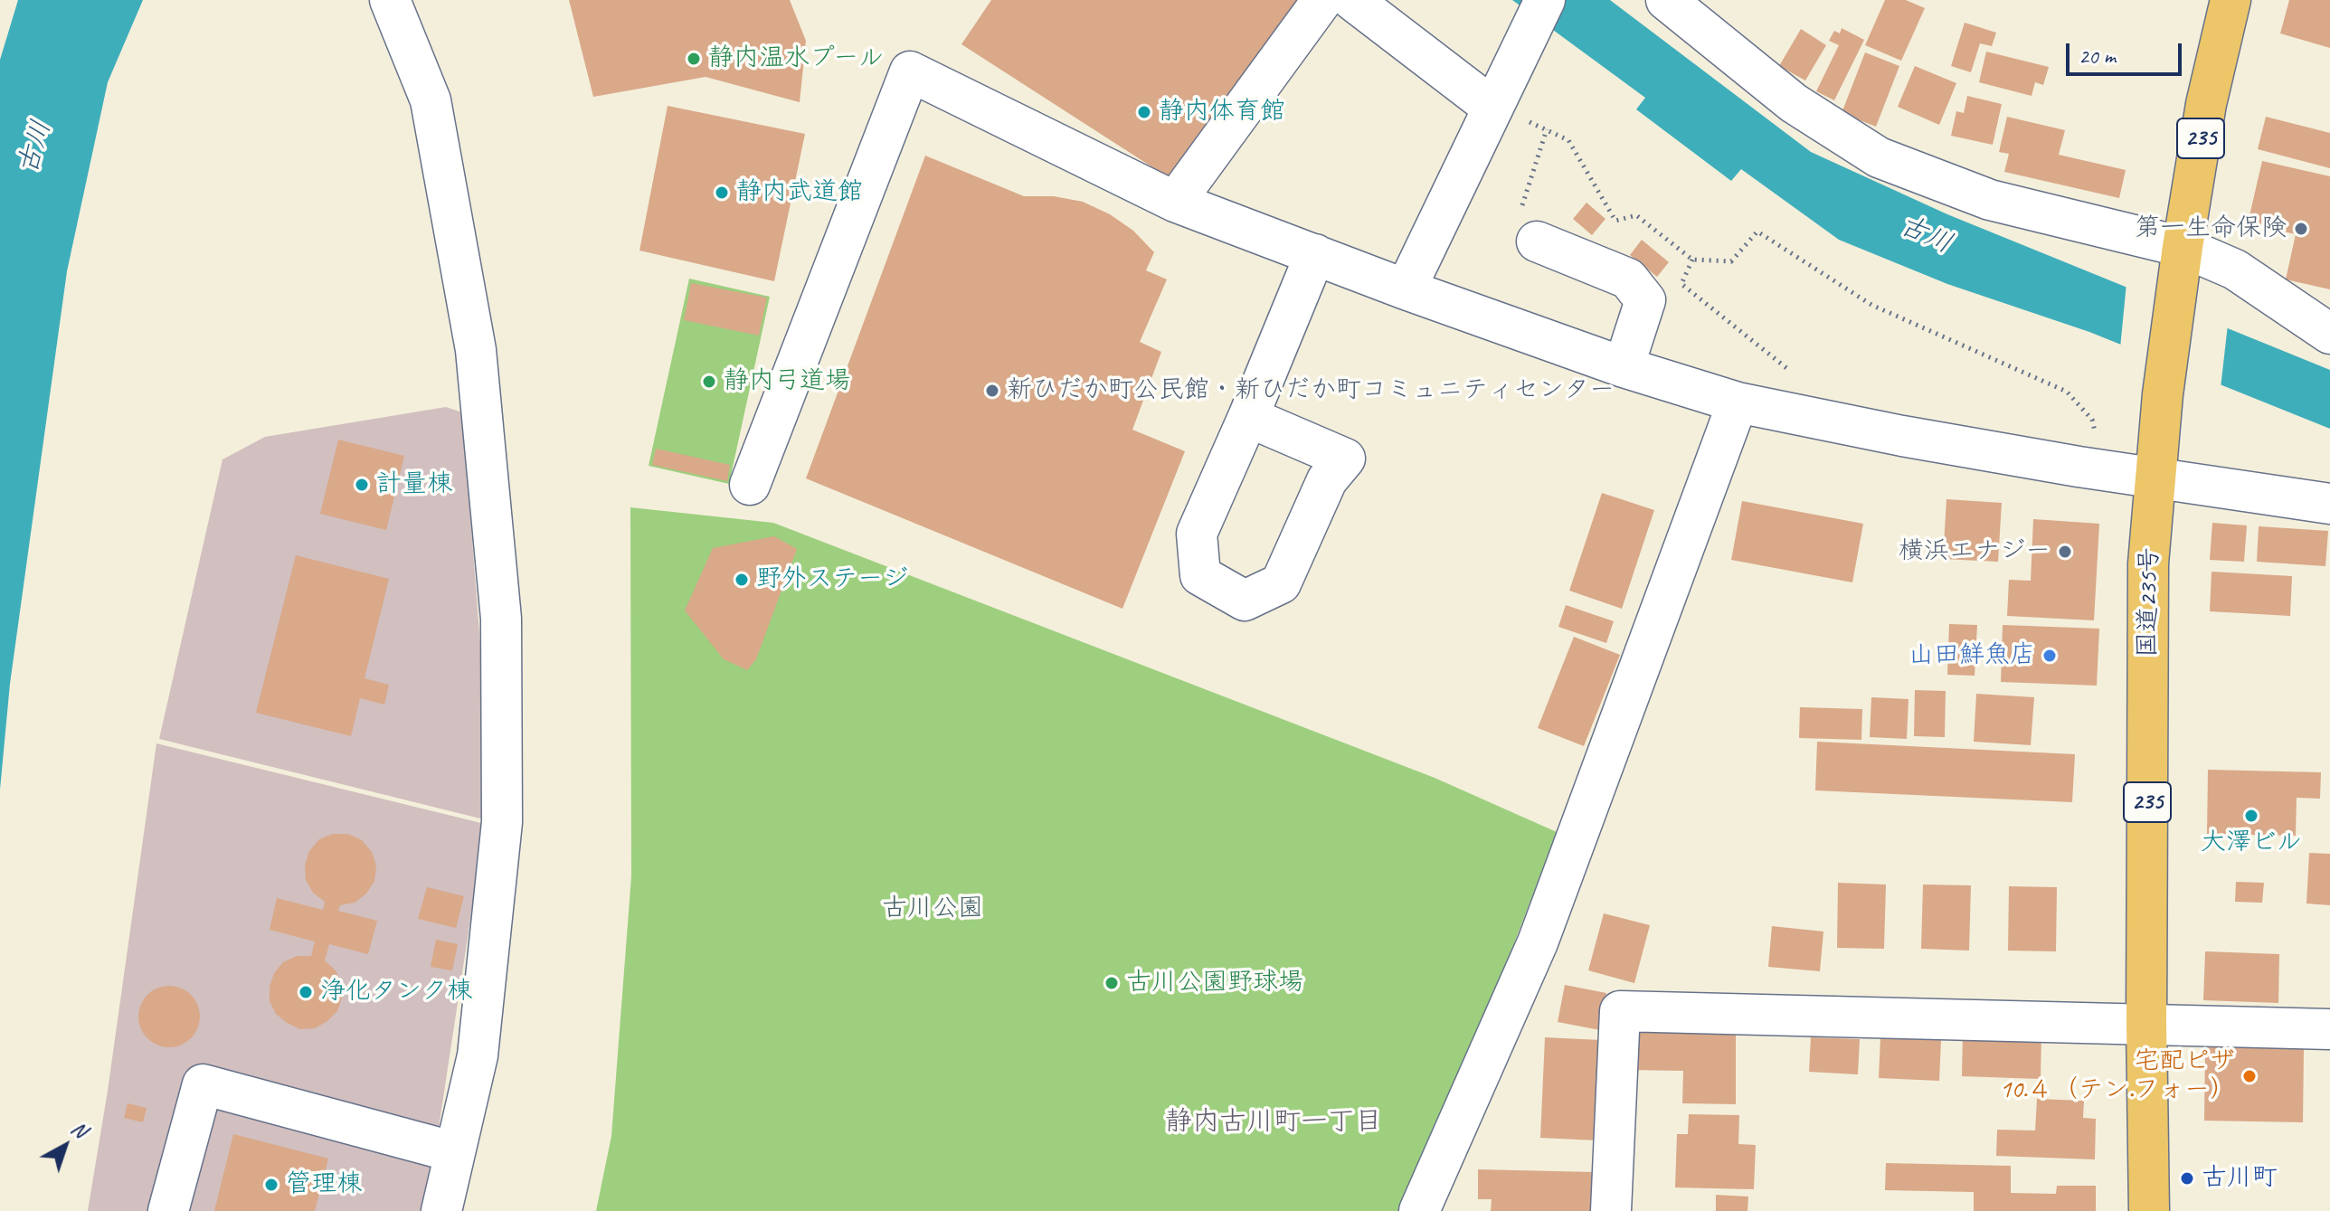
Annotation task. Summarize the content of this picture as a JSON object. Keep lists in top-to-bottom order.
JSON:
{
  "streets": {
    "highway": ["235", "国道235号"]
  },
  "districts": ["静内古川町一丁目"],
  "water": ["古川"],
  "parks": ["古川公園"],
  "places": [
    "静内温水プール",
    "静内体育館",
    "静内武道館",
    "第一生命保険",
    "静内弓道場",
    "新ひだか町公民館・新ひだか町コミュニティセンター",
    "計量棟",
    "横浜エナジー",
    "野外ステージ",
    "山田鮮魚店",
    "大澤ビル",
    "古川公園野球場",
    "浄化タンク棟",
    "宅配ピザ 10.４（テン.フォー）",
    "古川町",
    "管理棟"
  ],
  "scale_bar": "20 m",
  "north": "top right"
}
